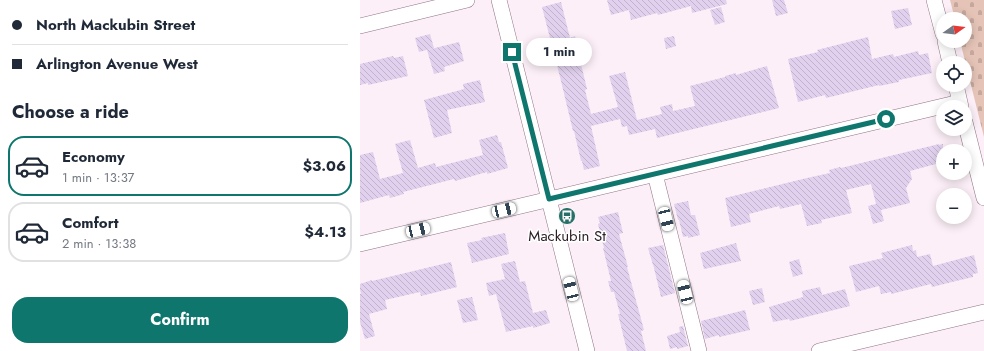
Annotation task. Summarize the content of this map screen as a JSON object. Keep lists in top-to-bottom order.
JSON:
{
  "places": {
    "bus stop": ["Mackubin St"]
  },
  "north": "right",
  "page": {
    "banner": ["North Mackubin Street", "Arlington Avenue West"],
    "map_buttons": ["+", "−"],
    "bubble": "1 min",
    "heading": "Choose a ride",
    "list": [
      {
        "name": "Economy",
        "note": "1 min · 13:37",
        "value": "$3.06"
      },
      {
        "name": "Comfort",
        "note": "2 min · 13:38",
        "value": "$4.13"
      }
    ],
    "buttons": "Confirm"
  }
}
